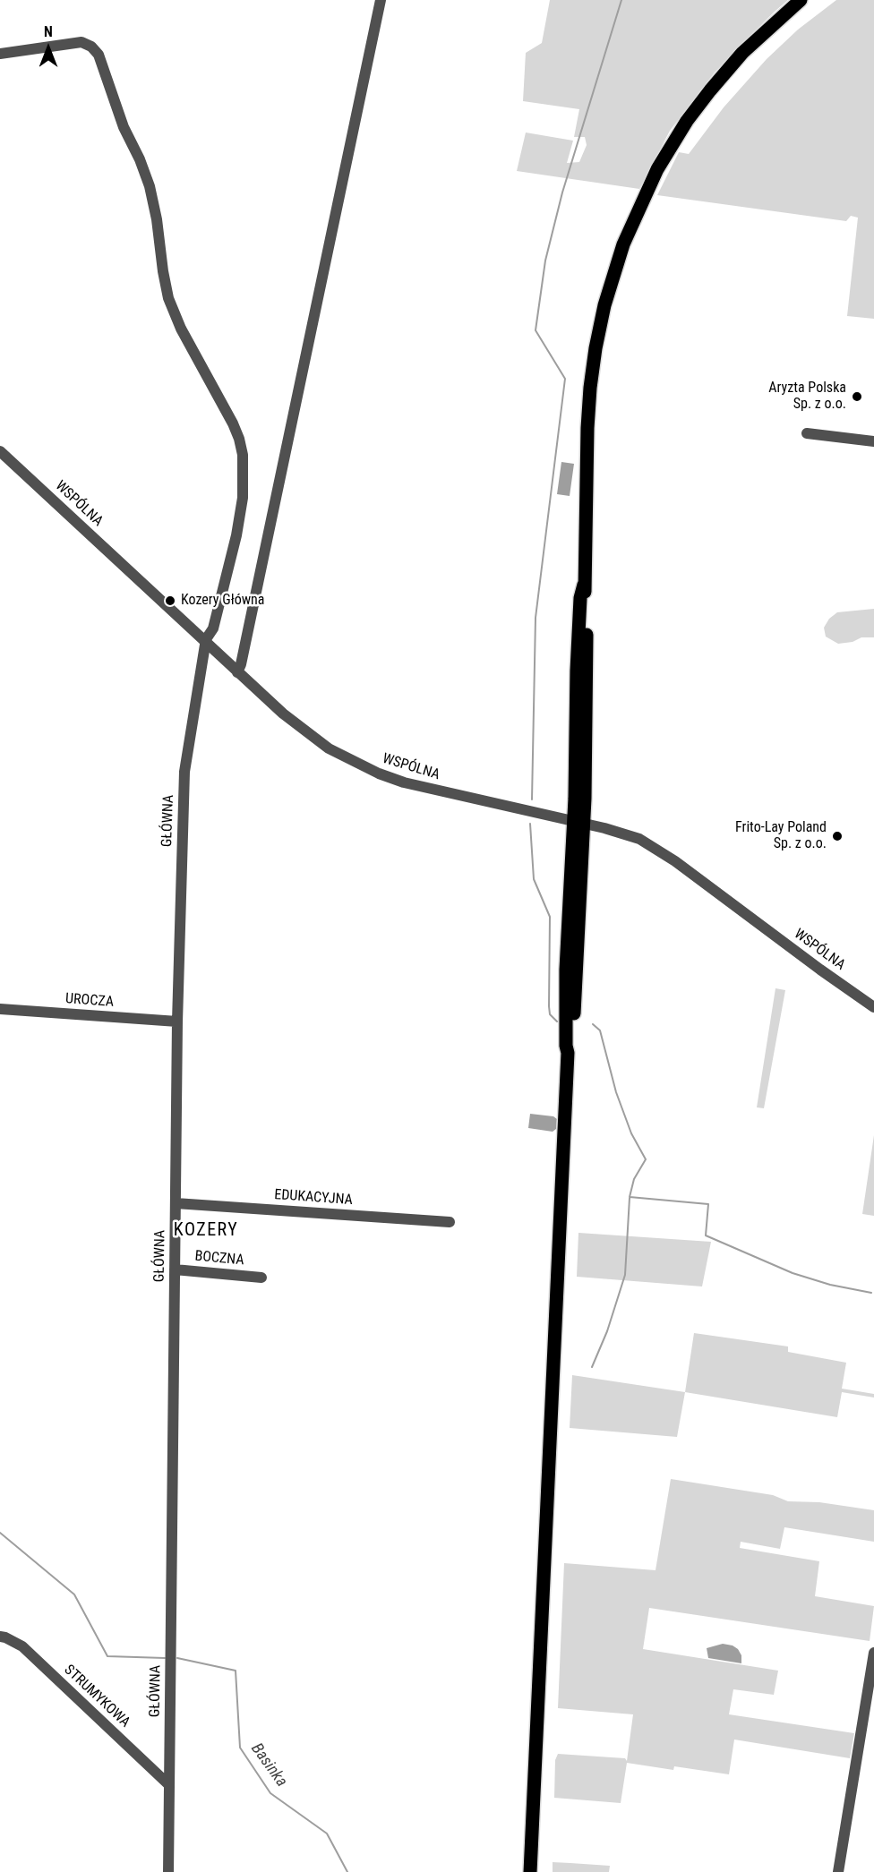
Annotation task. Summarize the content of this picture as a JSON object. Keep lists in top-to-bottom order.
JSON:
{
  "streets": {
    "street": [
      "WSPÓLNA",
      "GŁÓWNA",
      "UROCZA",
      "EDUKACYJNA",
      "BOCZNA",
      "STRUMYKOWA"
    ]
  },
  "crossings": [
    ["WSPÓLNA", "GŁÓWNA"],
    ["GŁÓWNA", "UROCZA"],
    ["GŁÓWNA", "EDUKACYJNA"],
    ["GŁÓWNA", "BOCZNA"],
    ["GŁÓWNA", "STRUMYKOWA"]
  ],
  "districts": ["KOZERY"],
  "water": ["Basinka"],
  "places": ["Aryzta Polska Sp. z o.o.", "Kozery Główna", "Frito-Lay Poland Sp. z o.o."],
  "north": "top"
}
